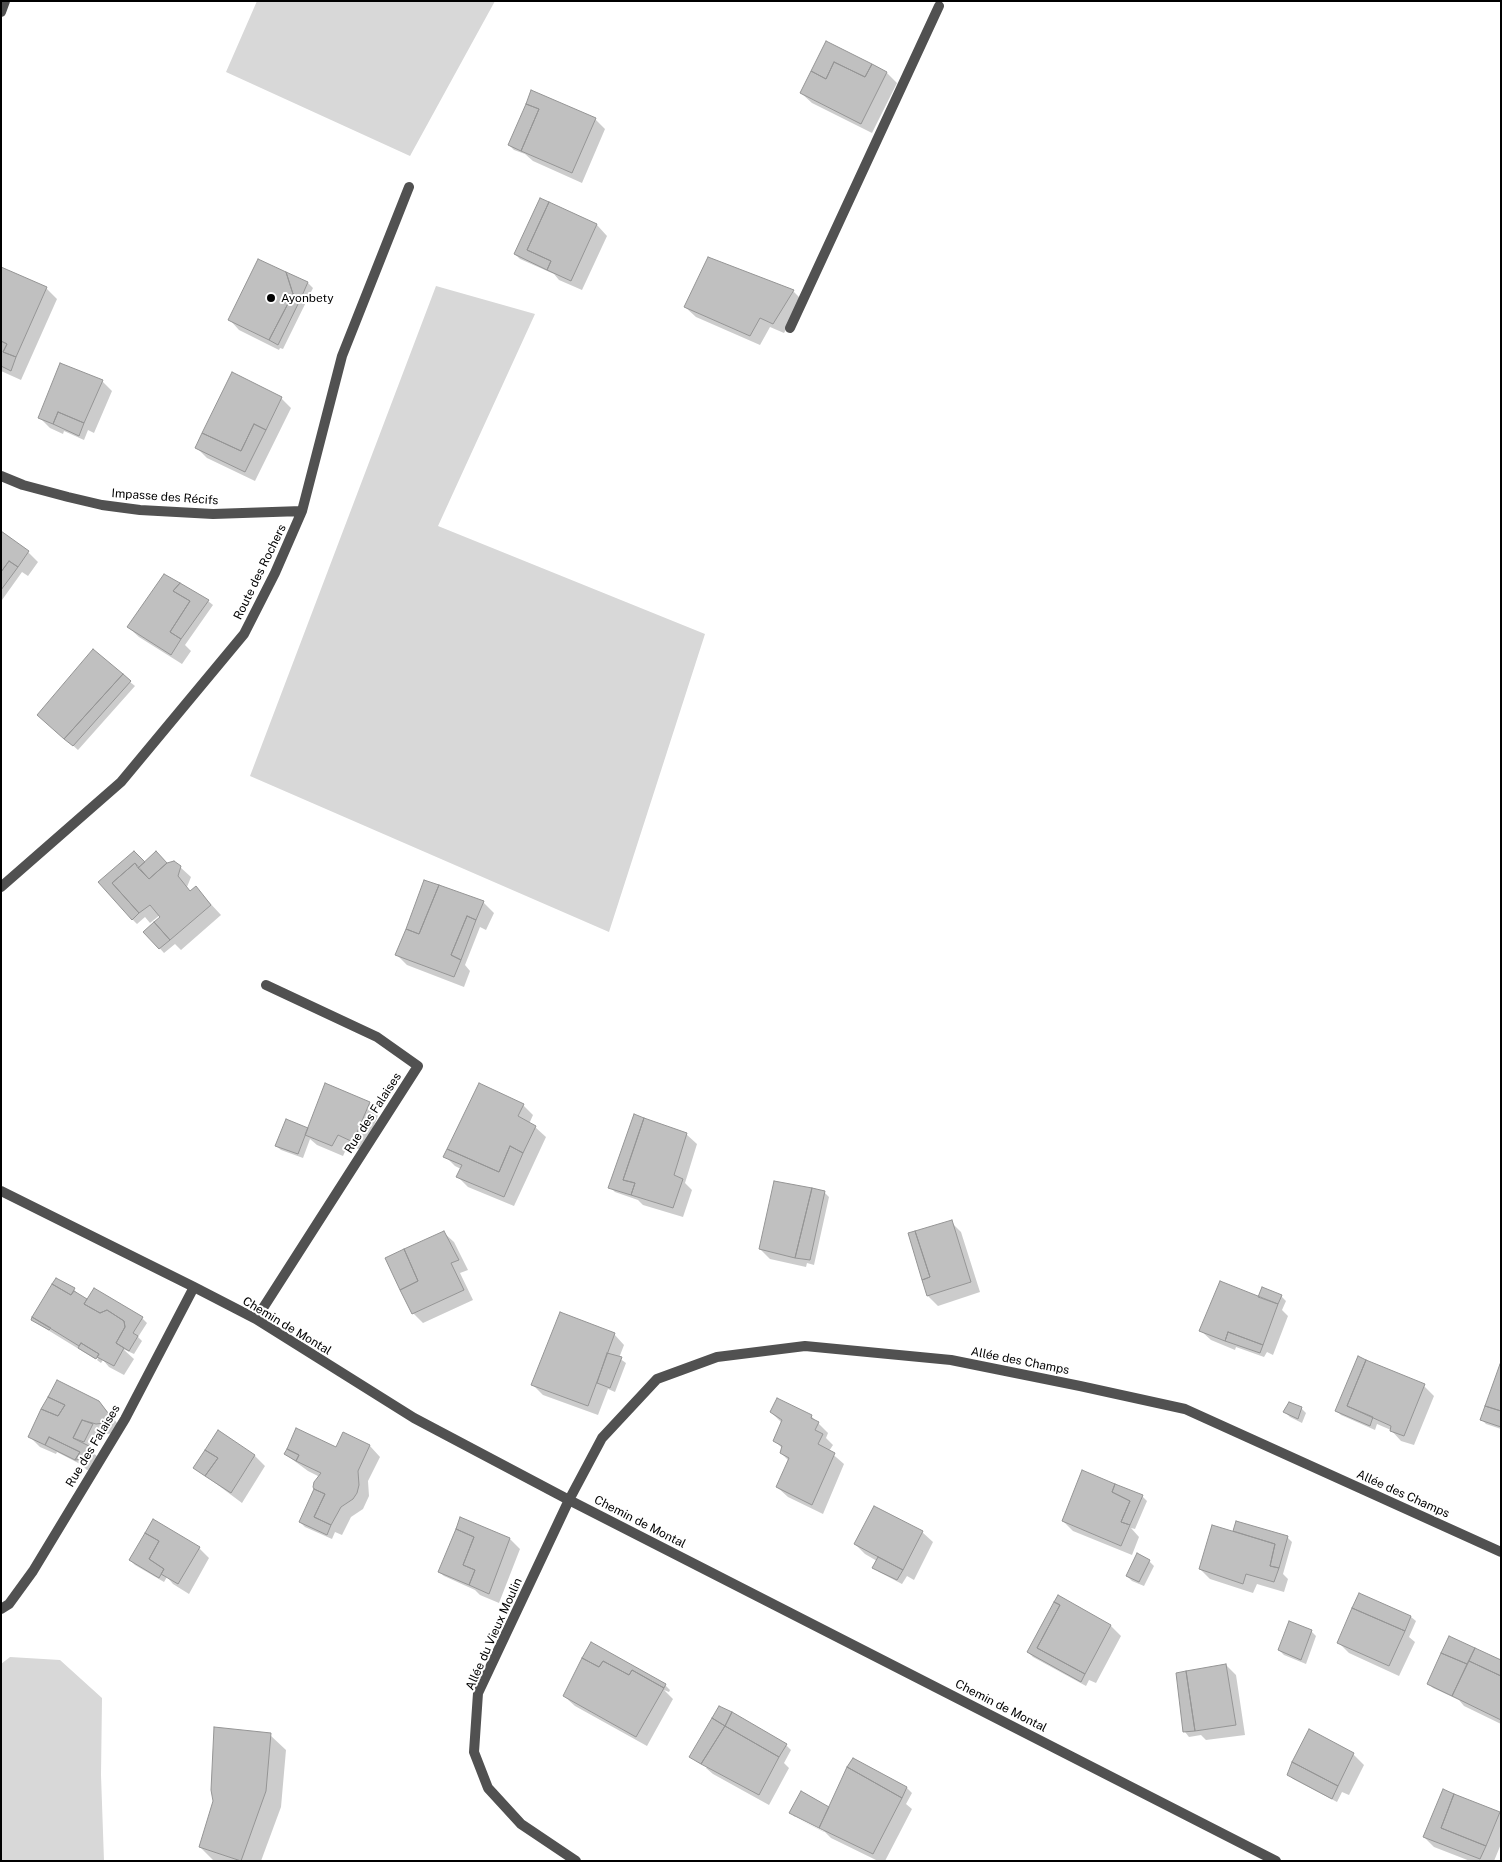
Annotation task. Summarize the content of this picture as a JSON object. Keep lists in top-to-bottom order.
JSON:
{
  "streets": {
    "street": [
      "Impasse des Récifs",
      "Route des Rochers",
      "Rue des Falaises",
      "Chemin de Montal",
      "Allée des Champs",
      "Allée du Vieux Moulin"
    ]
  },
  "crossings": [
    ["Impasse des Récifs", "Route des Rochers"],
    ["Rue des Falaises", "Chemin de Montal"],
    ["Chemin de Montal", "Allée des Champs"],
    ["Chemin de Montal", "Allée du Vieux Moulin"],
    ["Allée des Champs", "Allée du Vieux Moulin"]
  ],
  "places": ["Ayonbety"]
}
